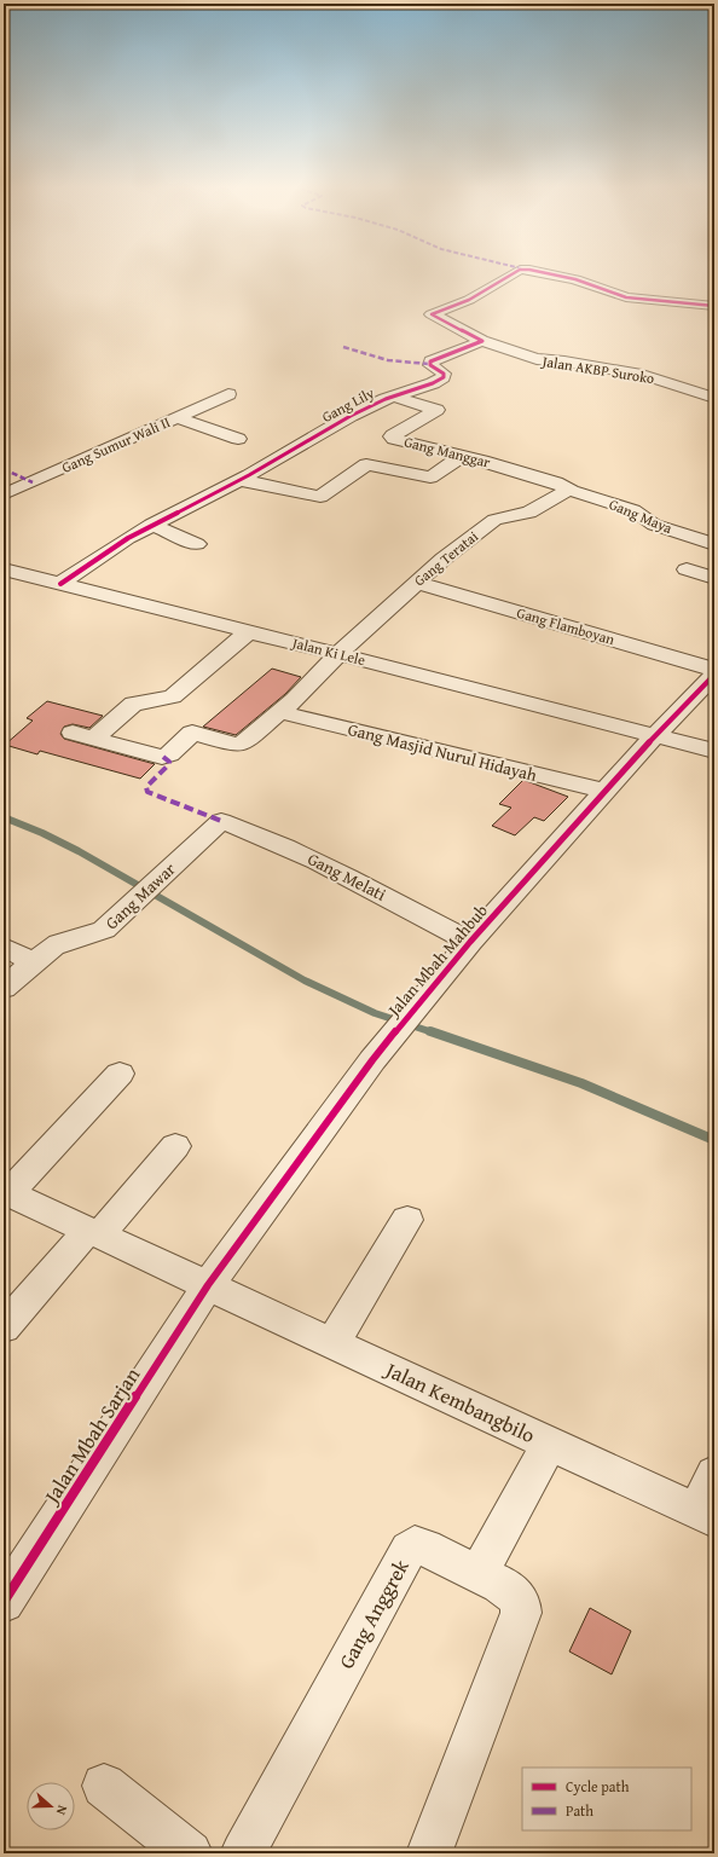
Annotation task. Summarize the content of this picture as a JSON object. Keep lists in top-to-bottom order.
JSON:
{
  "streets": {
    "street": [
      "Jalan AKBP Suroko",
      "Gang Lily",
      "Gang Sumur Wali II",
      "Gang Manggar",
      "Gang Maya",
      "Gang Teratai",
      "Gang Flamboyan",
      "Jalan Ki Lele",
      "Gang Masjid Nurul Hidayah",
      "Gang Melati",
      "Gang Mawar",
      "Jalan Mbah Mahbub",
      "Jalan Kembangbilo",
      "Jalan Mbah Sarjan",
      "Gang Anggrek"
    ]
  },
  "crossings": [
    ["Jalan AKBP Suroko", "Gang Lily"],
    ["Gang Lily", "Gang Manggar"],
    ["Gang Lily", "Jalan Ki Lele"],
    ["Gang Manggar", "Gang Maya"],
    ["Gang Manggar", "Gang Teratai"],
    ["Gang Maya", "Gang Teratai"],
    ["Gang Teratai", "Gang Flamboyan"],
    ["Gang Teratai", "Jalan Ki Lele"],
    ["Gang Teratai", "Gang Masjid Nurul Hidayah"],
    ["Jalan Ki Lele", "Jalan Mbah Mahbub"],
    ["Gang Masjid Nurul Hidayah", "Jalan Mbah Mahbub"],
    ["Gang Melati", "Gang Mawar"],
    ["Gang Melati", "Jalan Mbah Mahbub"],
    ["Jalan Mbah Mahbub", "Jalan Kembangbilo"],
    ["Jalan Mbah Mahbub", "Jalan Mbah Sarjan"],
    ["Jalan Kembangbilo", "Jalan Mbah Sarjan"]
  ],
  "legend": ["Cycle path", "Path"],
  "north": "right"
}
